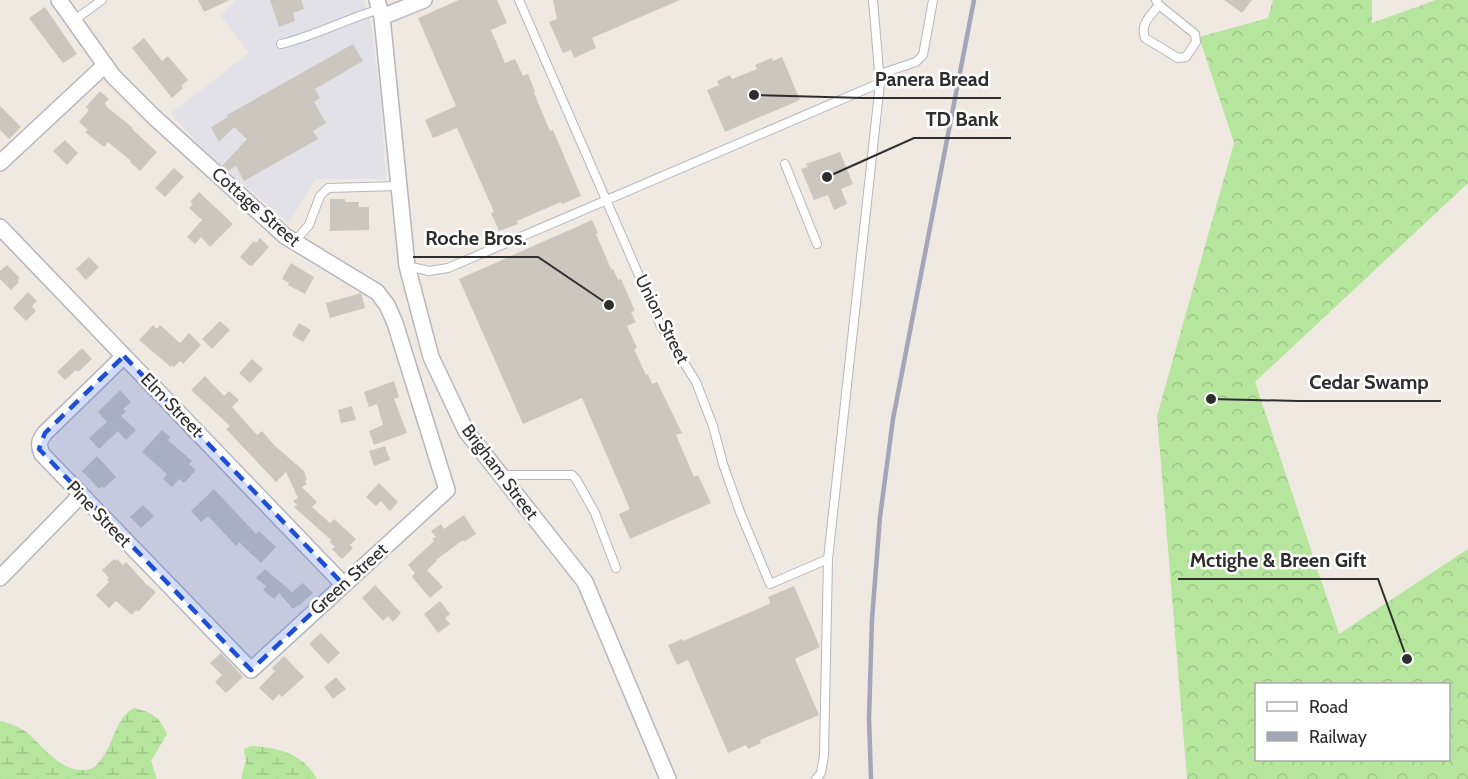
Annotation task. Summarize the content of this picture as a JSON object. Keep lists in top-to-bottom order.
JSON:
{
  "streets": {
    "street": [
      "Cottage Street",
      "Elm Street",
      "Brigham Street",
      "Pine Street",
      "Green Street"
    ],
    "lane": ["Union Street"]
  },
  "crossings": [
    ["Cottage Street", "Green Street"],
    ["Elm Street", "Pine Street"],
    ["Elm Street", "Green Street"],
    ["Pine Street", "Green Street"]
  ],
  "places": [
    "Panera Bread",
    "TD Bank",
    "Roche Bros.",
    "Cedar Swamp",
    "Mctighe & Breen Gift"
  ],
  "legend": ["Road", "Railway"]
}
